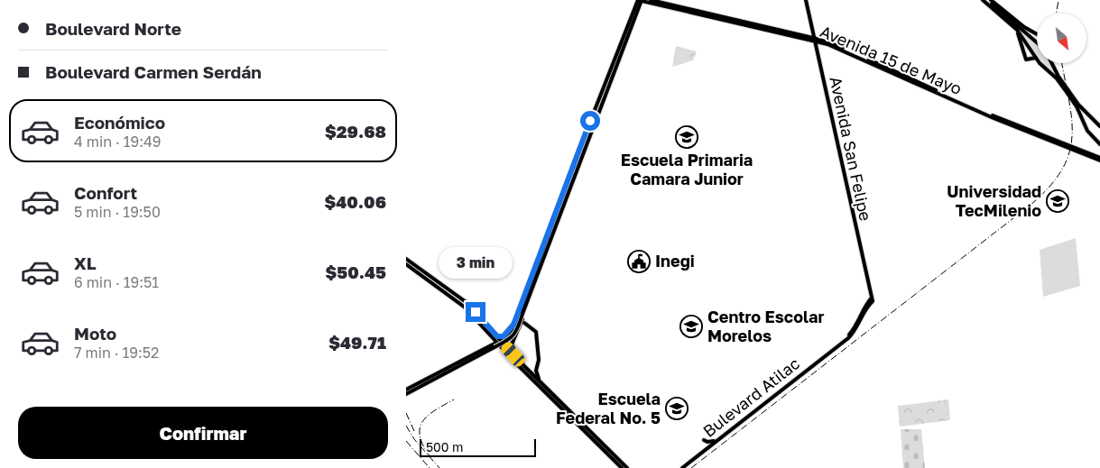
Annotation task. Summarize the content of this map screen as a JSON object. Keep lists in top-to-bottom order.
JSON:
{
  "streets": {
    "main road": ["Avenida 15 de Mayo", "Avenida San Felipe", "Bulevard Atilac"]
  },
  "crossings": [
    ["Avenida 15 de Mayo", "Avenida San Felipe"],
    ["Avenida San Felipe", "Bulevard Atilac"]
  ],
  "places": {
    "school or university": [
      "Escuela Primaria Camara Junior",
      "Universidad TecMilenio",
      "Centro Escolar Morelos",
      "Escuela Federal No. 5"
    ],
    "public building": ["Inegi"]
  },
  "scale_bar": "500 m",
  "north": "bottom right",
  "page": {
    "banner": ["Boulevard Norte", "Boulevard Carmen Serdán"],
    "list": [
      {
        "name": "Económico",
        "note": "4 min · 19:49",
        "value": "$29.68"
      },
      {
        "name": "Confort",
        "note": "5 min · 19:50",
        "value": "$40.06"
      },
      {
        "name": "XL",
        "note": "6 min · 19:51",
        "value": "$50.45"
      },
      {
        "name": "Moto",
        "note": "7 min · 19:52",
        "value": "$49.71"
      }
    ],
    "bubble": "3 min",
    "buttons": "Confirmar",
    "scale": "500 m"
  }
}
